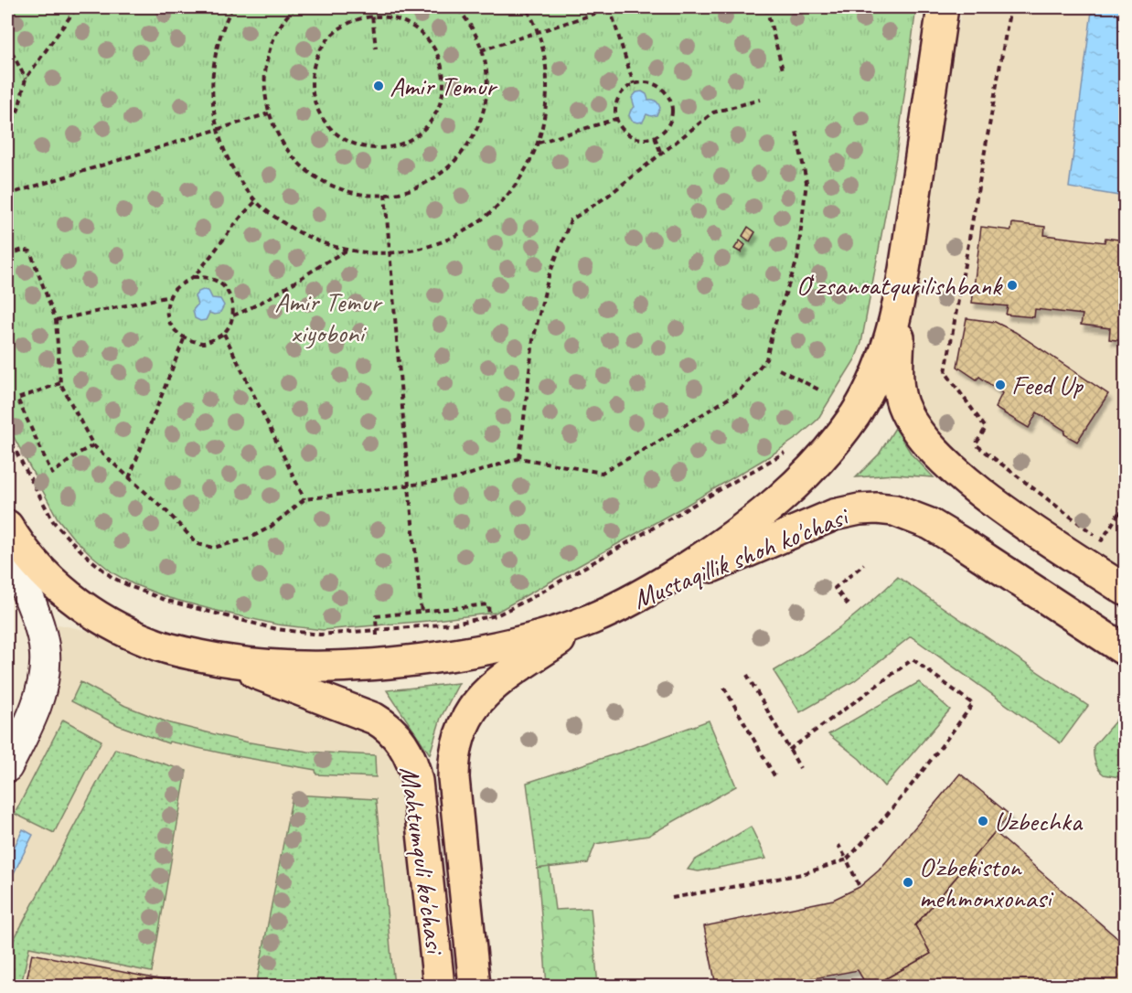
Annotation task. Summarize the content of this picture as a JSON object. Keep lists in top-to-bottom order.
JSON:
{
  "streets": {
    "main road": ["Mustaqillik shoh ko'chasi", "Mahtumquli ko'chasi"]
  },
  "crossings": [
    ["Mustaqillik shoh ko'chasi", "Mahtumquli ko'chasi"]
  ],
  "parks": ["Amir Temur xiyoboni"],
  "places": [
    "Amir Temur",
    "Oʻzsanoatqurilishbank",
    "Feed Up",
    "Uzbechka",
    "O'zbekiston mehmonxonasi"
  ]
}
